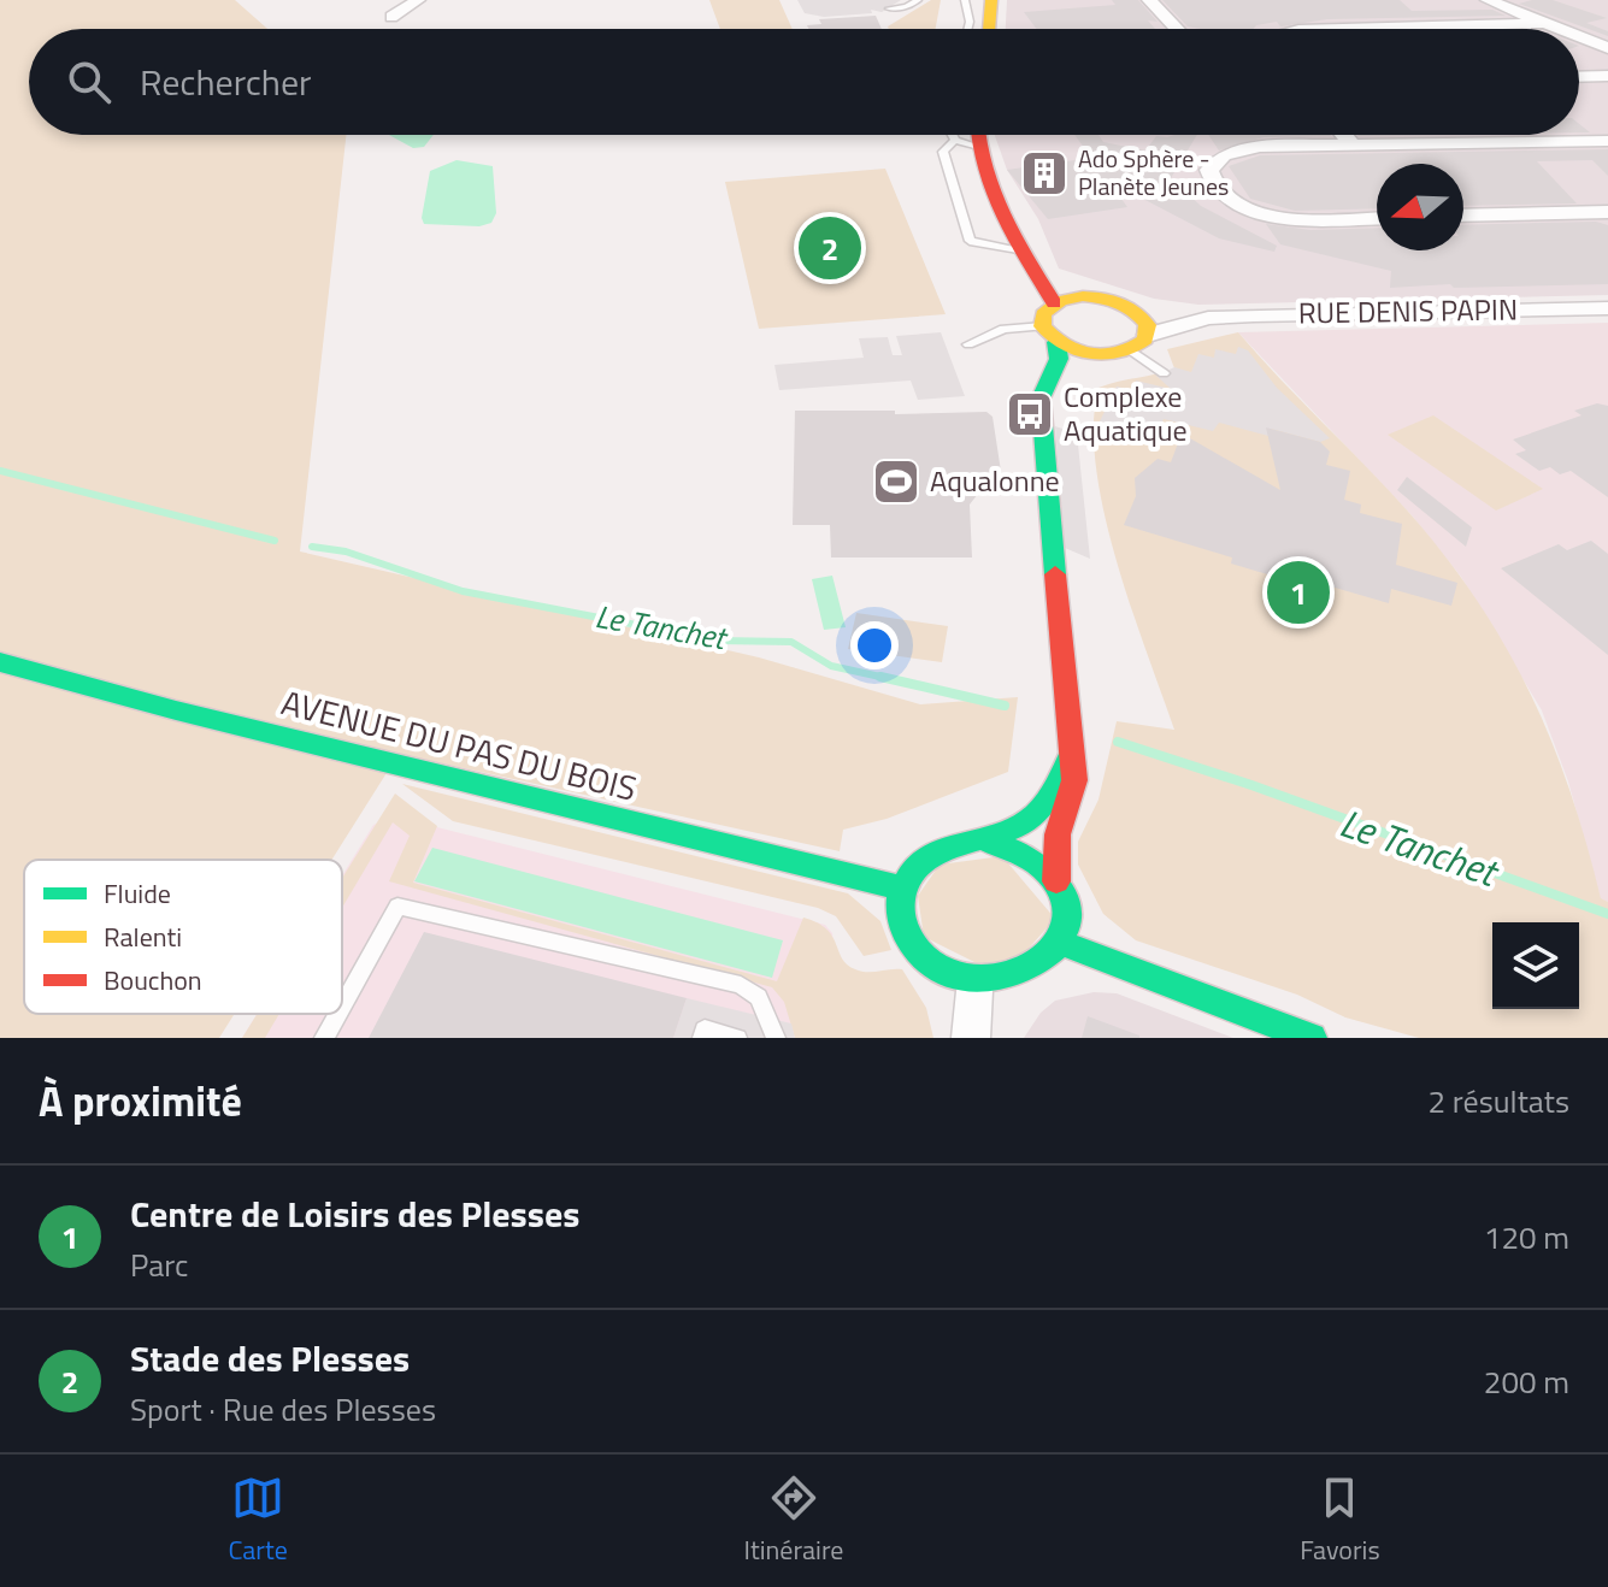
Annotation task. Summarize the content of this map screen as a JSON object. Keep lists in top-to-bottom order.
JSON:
{
  "streets": {
    "street": ["RUE DENIS PAPIN", "AVENUE DU PAS DU BOIS"]
  },
  "water": ["Le Tanchet"],
  "places": {
    "building": ["Ado Sphère - Planète Jeunes"],
    "bus stop": ["Complexe Aquatique"],
    "sports": ["Aqualonne"]
  },
  "legend": ["Fluide", "Ralenti", "Bouchon"],
  "north": "left",
  "page": {
    "search": "Rechercher",
    "pins": ["2", "1"],
    "heading": ["À proximité", "2 résultats"],
    "list": [
      {
        "mark": "1",
        "name": "Centre de Loisirs des Plesses",
        "note": "Parc",
        "value": "120 m"
      },
      {
        "mark": "2",
        "name": "Stade des Plesses",
        "note": "Sport · Rue des Plesses",
        "value": "200 m"
      }
    ],
    "nav": ["Carte", "Itinéraire", "Favoris"]
  }
}
